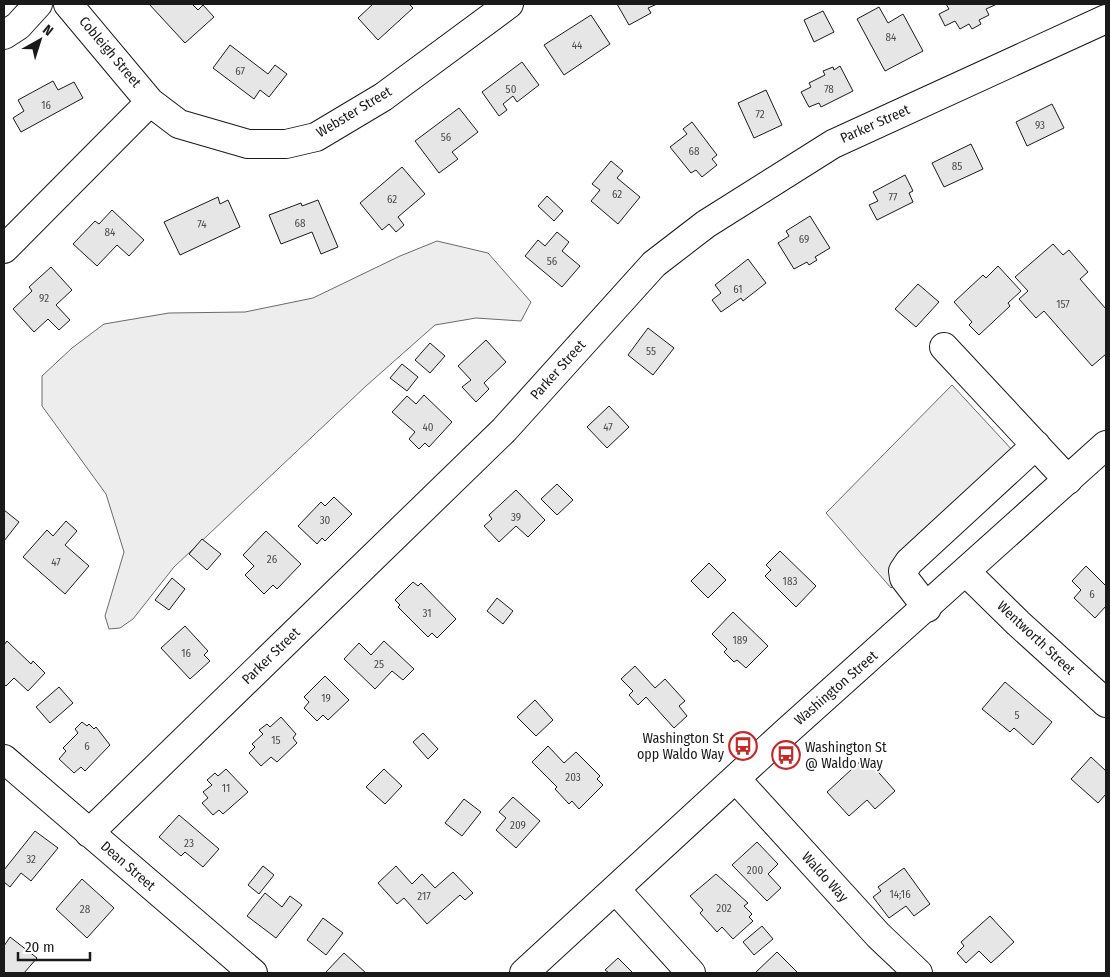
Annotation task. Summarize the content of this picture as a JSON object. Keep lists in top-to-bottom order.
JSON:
{
  "streets": {
    "street": [
      "Cobleigh Street",
      "Webster Street",
      "Parker Street",
      "Wentworth Street",
      "Washington Street",
      "Dean Street",
      "Waldo Way"
    ]
  },
  "crossings": [
    ["Cobleigh Street", "Webster Street"],
    ["Parker Street", "Dean Street"],
    ["Wentworth Street", "Washington Street"],
    ["Washington Street", "Waldo Way"]
  ],
  "places": {
    "bus stop": ["Washington St opp Waldo Way", "Washington St @ Waldo Way"]
  },
  "house_numbers": [
    "84",
    "44",
    "67",
    "50",
    "78",
    "16",
    "72",
    "93",
    "56",
    "68",
    "85",
    "62",
    "77",
    "62",
    "68",
    "74",
    "84",
    "69",
    "56",
    "61",
    "92",
    "157",
    "55",
    "40",
    "47",
    "39",
    "30",
    "26",
    "47",
    "183",
    "6",
    "31",
    "189",
    "16",
    "25",
    "19",
    "5",
    "15",
    "6",
    "203",
    "11",
    "209",
    "23",
    "32",
    "200",
    "14;16",
    "217",
    "202",
    "28"
  ],
  "scale_bar": "20 m",
  "north": "top right"
}
